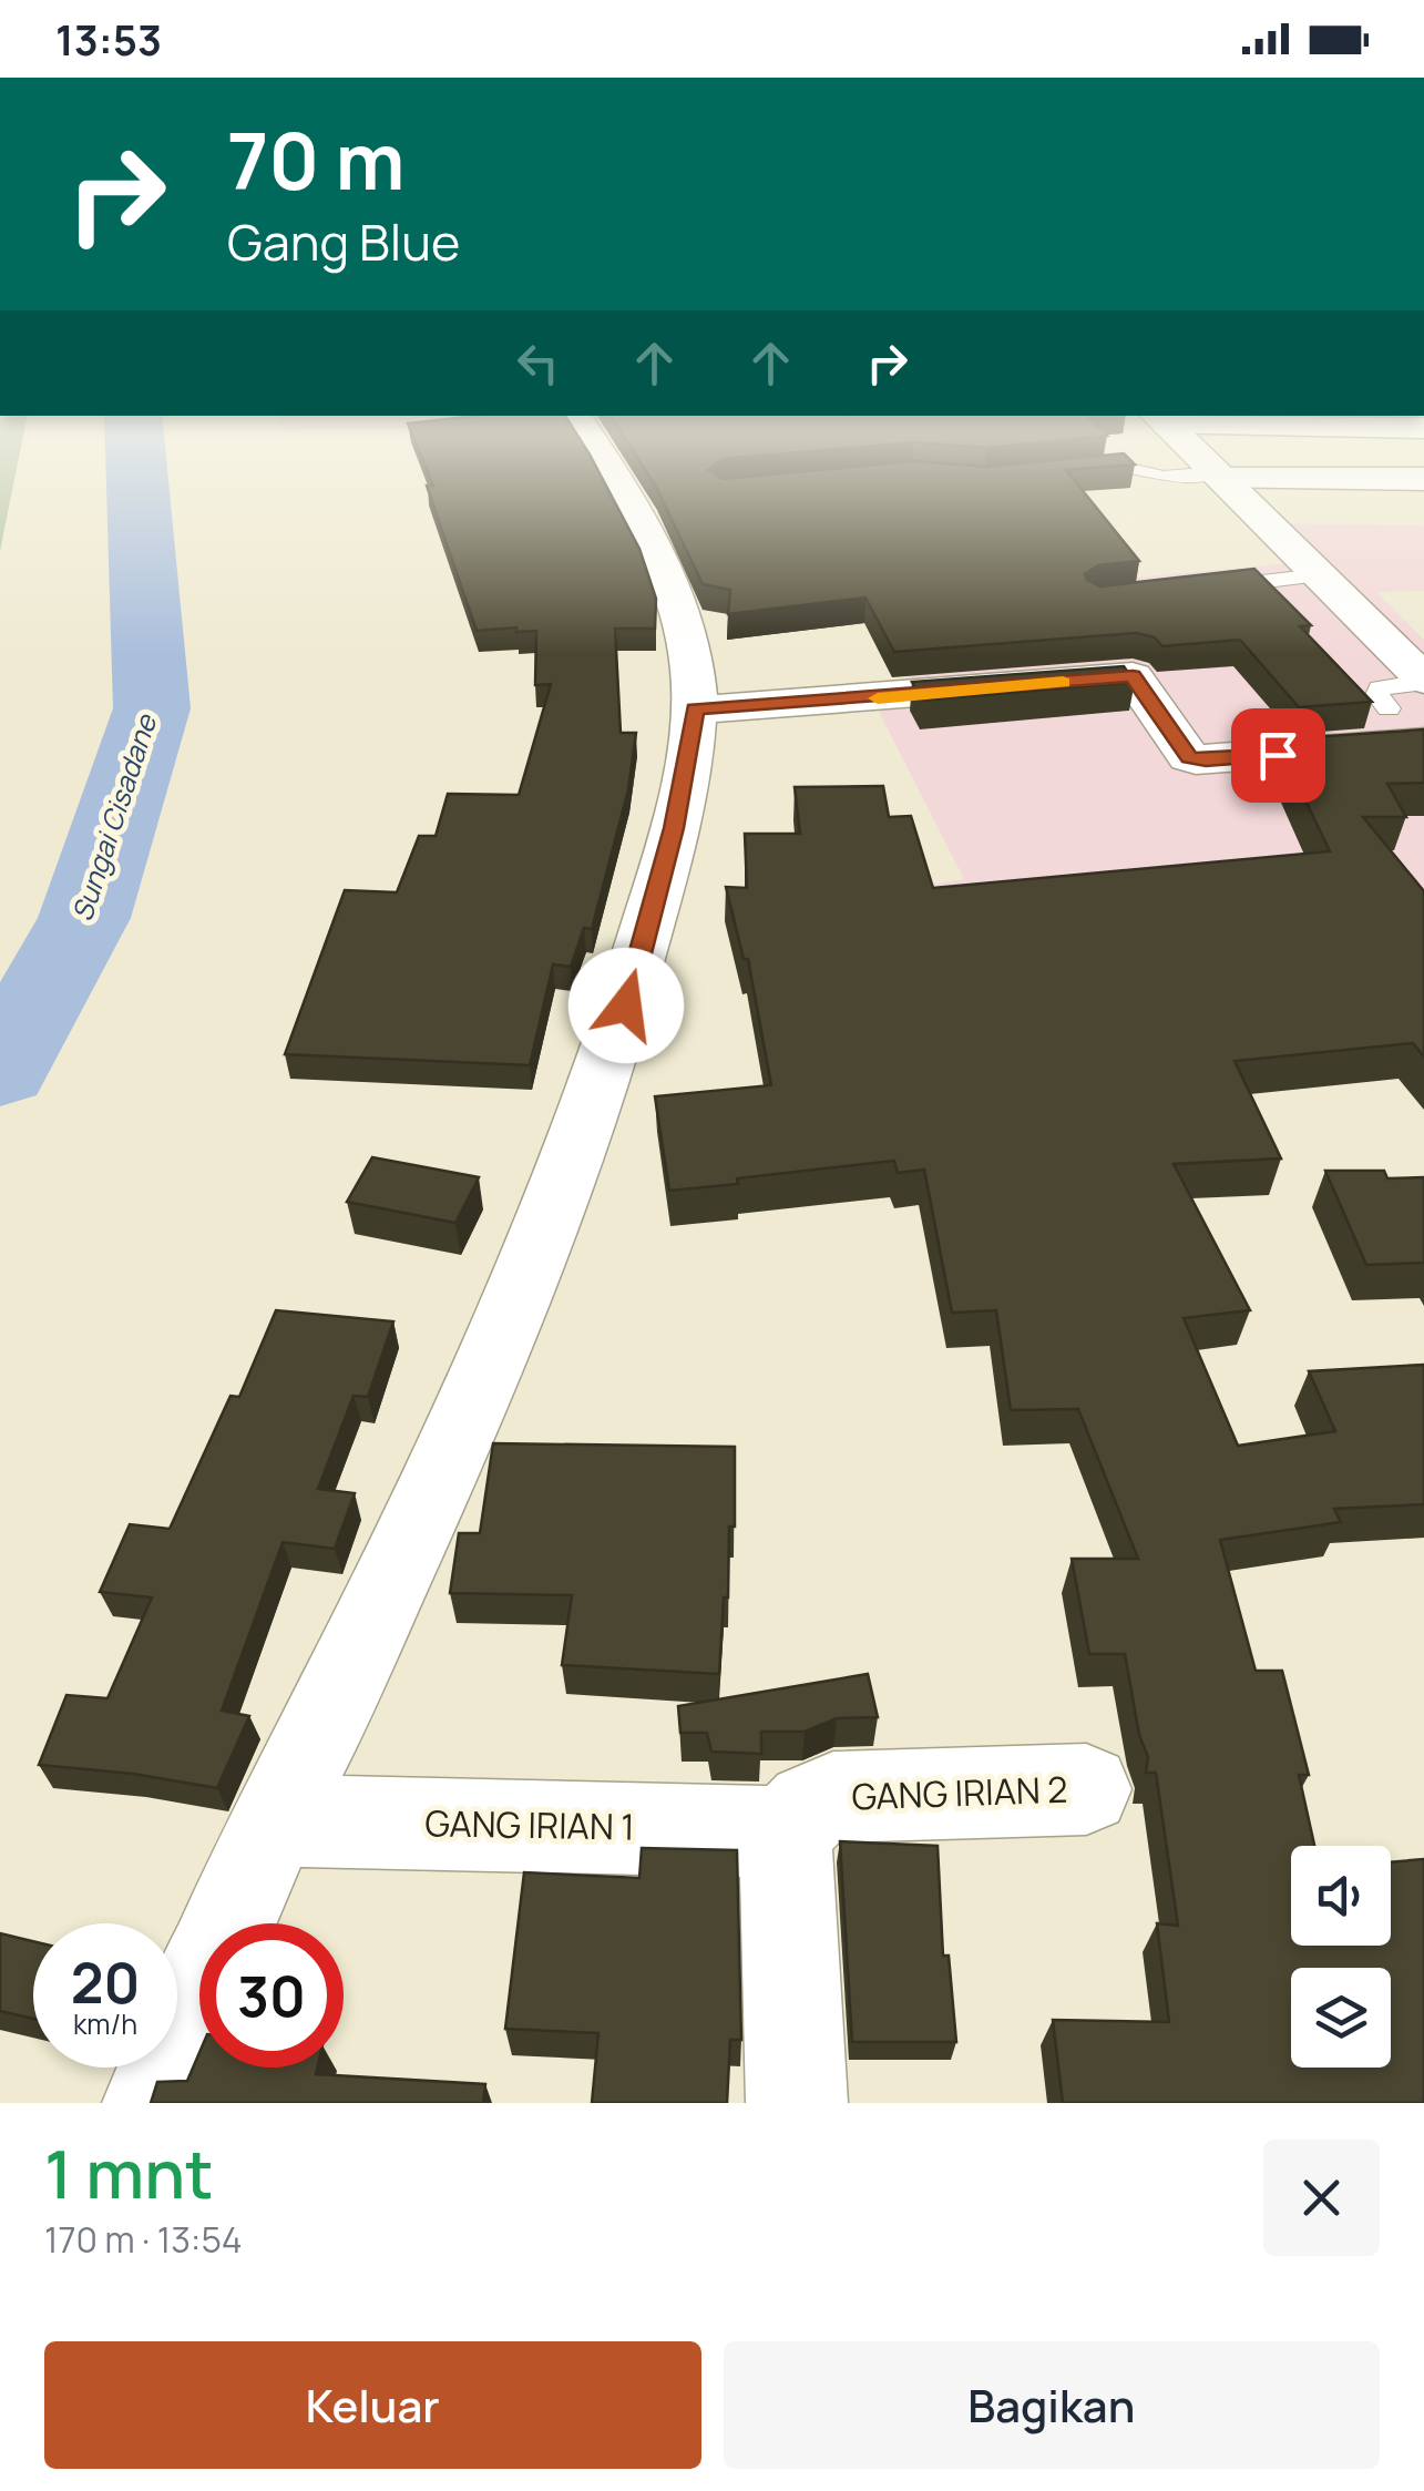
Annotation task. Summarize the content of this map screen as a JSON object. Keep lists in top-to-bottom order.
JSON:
{
  "streets": {
    "street": ["GANG IRIAN 2", "GANG IRIAN 1"]
  },
  "crossings": [
    ["GANG IRIAN 2", "GANG IRIAN 1"]
  ],
  "water": ["Sungai Cisadane"],
  "page": {
    "status": "13:53",
    "turn": ["70 m", "Gang Blue"],
    "speed": "20 km/h",
    "limit": "30",
    "heading": ["1 mnt", "170 m · 13:54"],
    "buttons": ["Keluar", "Bagikan"]
  }
}
